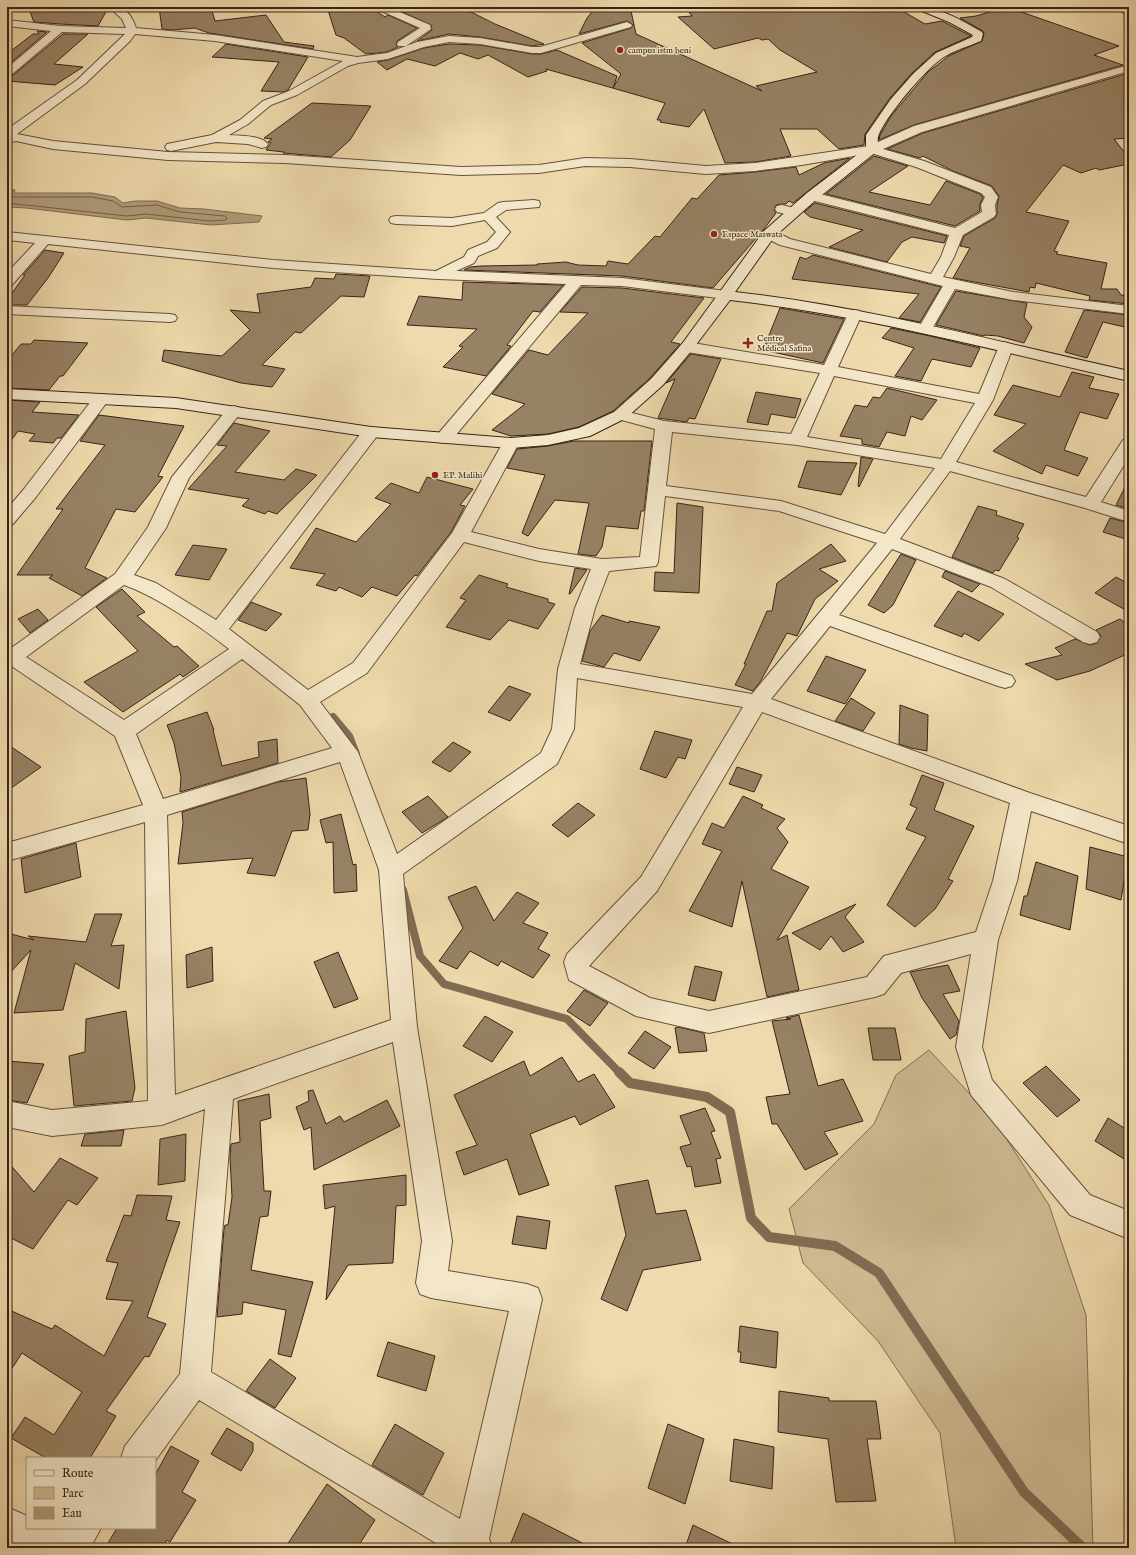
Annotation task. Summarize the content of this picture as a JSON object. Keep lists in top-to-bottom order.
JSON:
{
  "places": {
    "other": ["campus istm beni", "Espace Maswata", "EP. Malihi"],
    "health": ["Centre Médical Safina"]
  },
  "legend": ["Route", "Parc", "Eau"]
}
